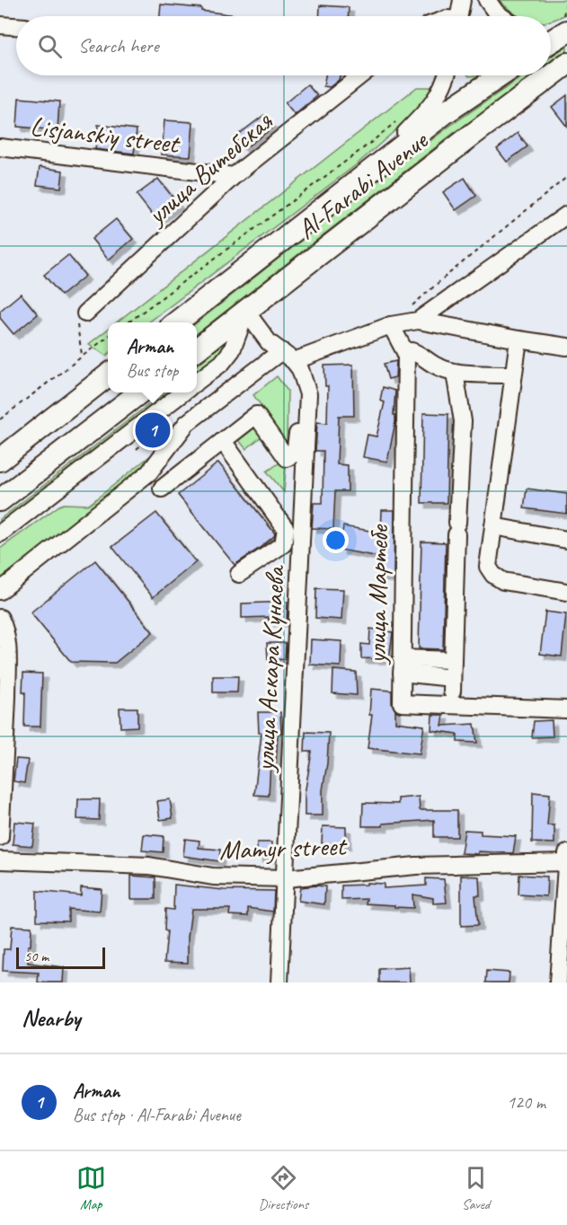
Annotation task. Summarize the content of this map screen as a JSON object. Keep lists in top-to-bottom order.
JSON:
{
  "streets": {
    "main road": ["Al-Farabi Avenue"],
    "street": [
      "Lisjanskiy street",
      "улица Витебская",
      "улица Мартебе",
      "улица Аскара Кунаева",
      "Mamyr street"
    ]
  },
  "crossings": [
    ["Lisjanskiy street", "улица Витебская"],
    ["Al-Farabi Avenue", "улица Аскара Кунаева"],
    ["улица Аскара Кунаева", "Mamyr street"]
  ],
  "scale_bar": "50 m",
  "page": {
    "search": "Search here",
    "popup": ["Arman", "Bus stop"],
    "pins": "1",
    "scale": "50 m",
    "heading": "Nearby",
    "list": [
      {
        "mark": "1",
        "name": "Arman",
        "note": "Bus stop · Al-Farabi Avenue",
        "value": "120 m"
      }
    ],
    "nav": ["Map", "Directions", "Saved"]
  }
}
